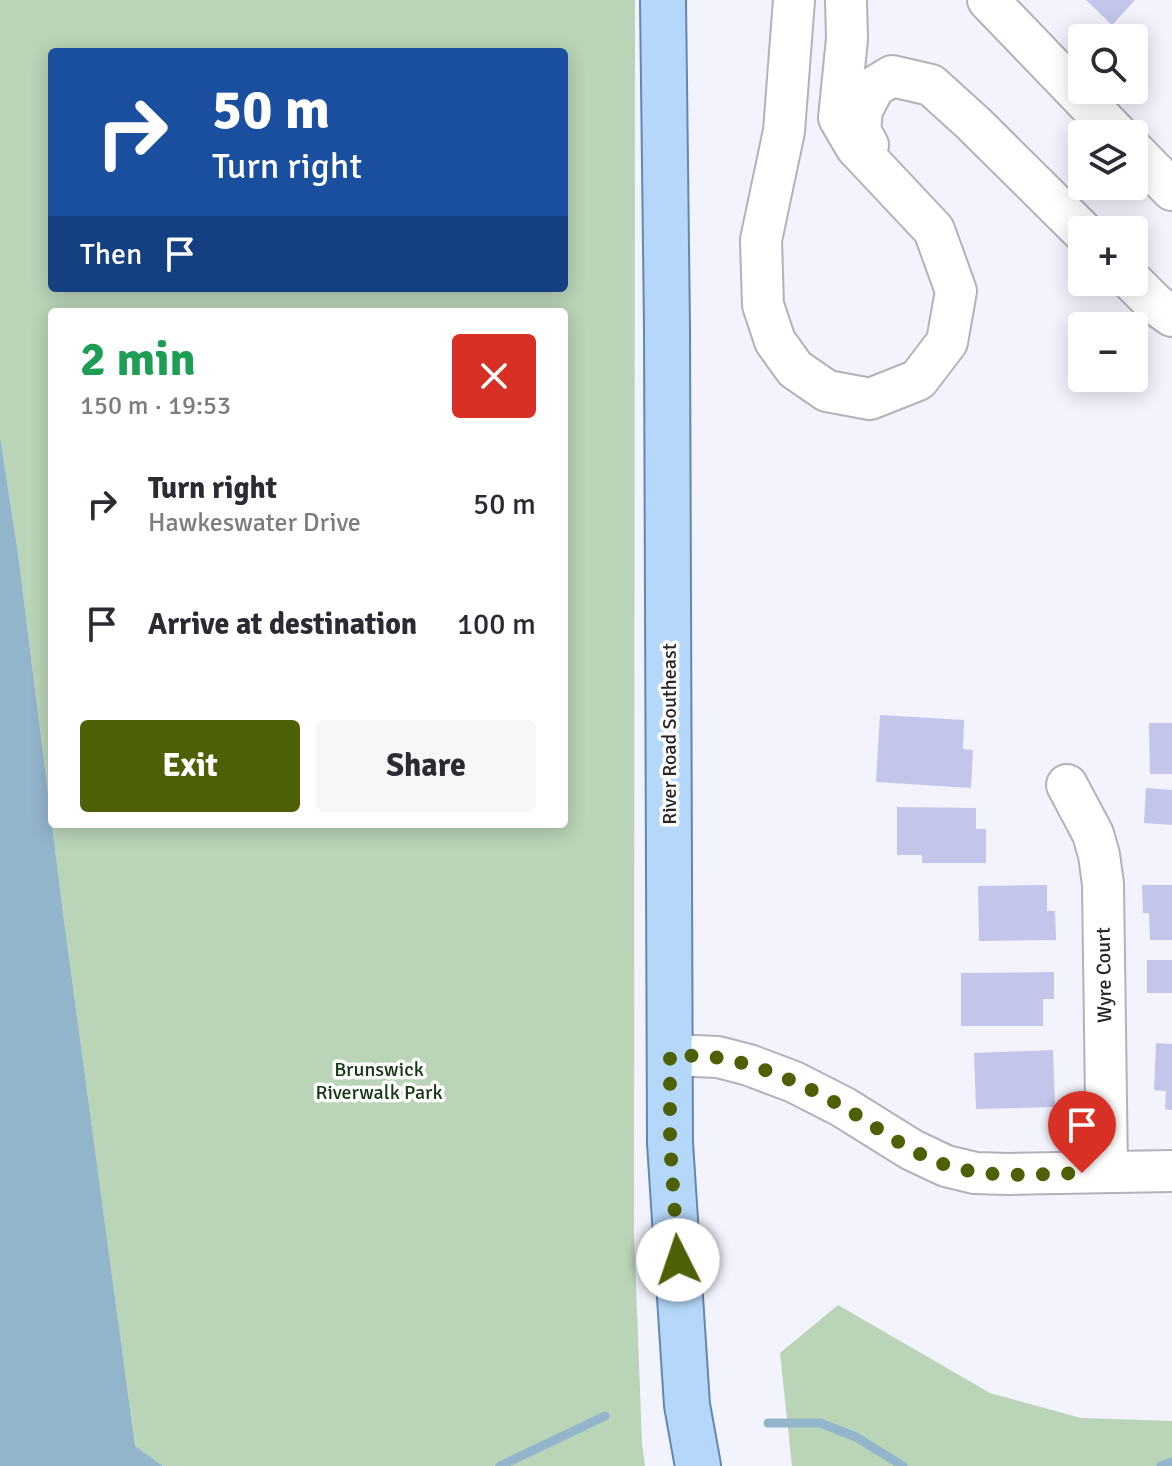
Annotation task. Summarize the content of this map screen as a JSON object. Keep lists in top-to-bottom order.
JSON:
{
  "streets": {
    "main road": ["River Road Southeast"],
    "street": ["Wyre Court"]
  },
  "parks": ["Brunswick Riverwalk Park"],
  "page": {
    "map_buttons": ["+", "−"],
    "turn": ["50 m", "Turn right"],
    "then": "Then",
    "heading": ["2 min", "150 m · 19:53"],
    "list": [
      {
        "name": "Turn right",
        "note": "Hawkeswater Drive",
        "value": "50 m"
      },
      {
        "name": "Arrive at destination",
        "value": "100 m"
      }
    ],
    "buttons": ["Exit", "Share"]
  }
}
